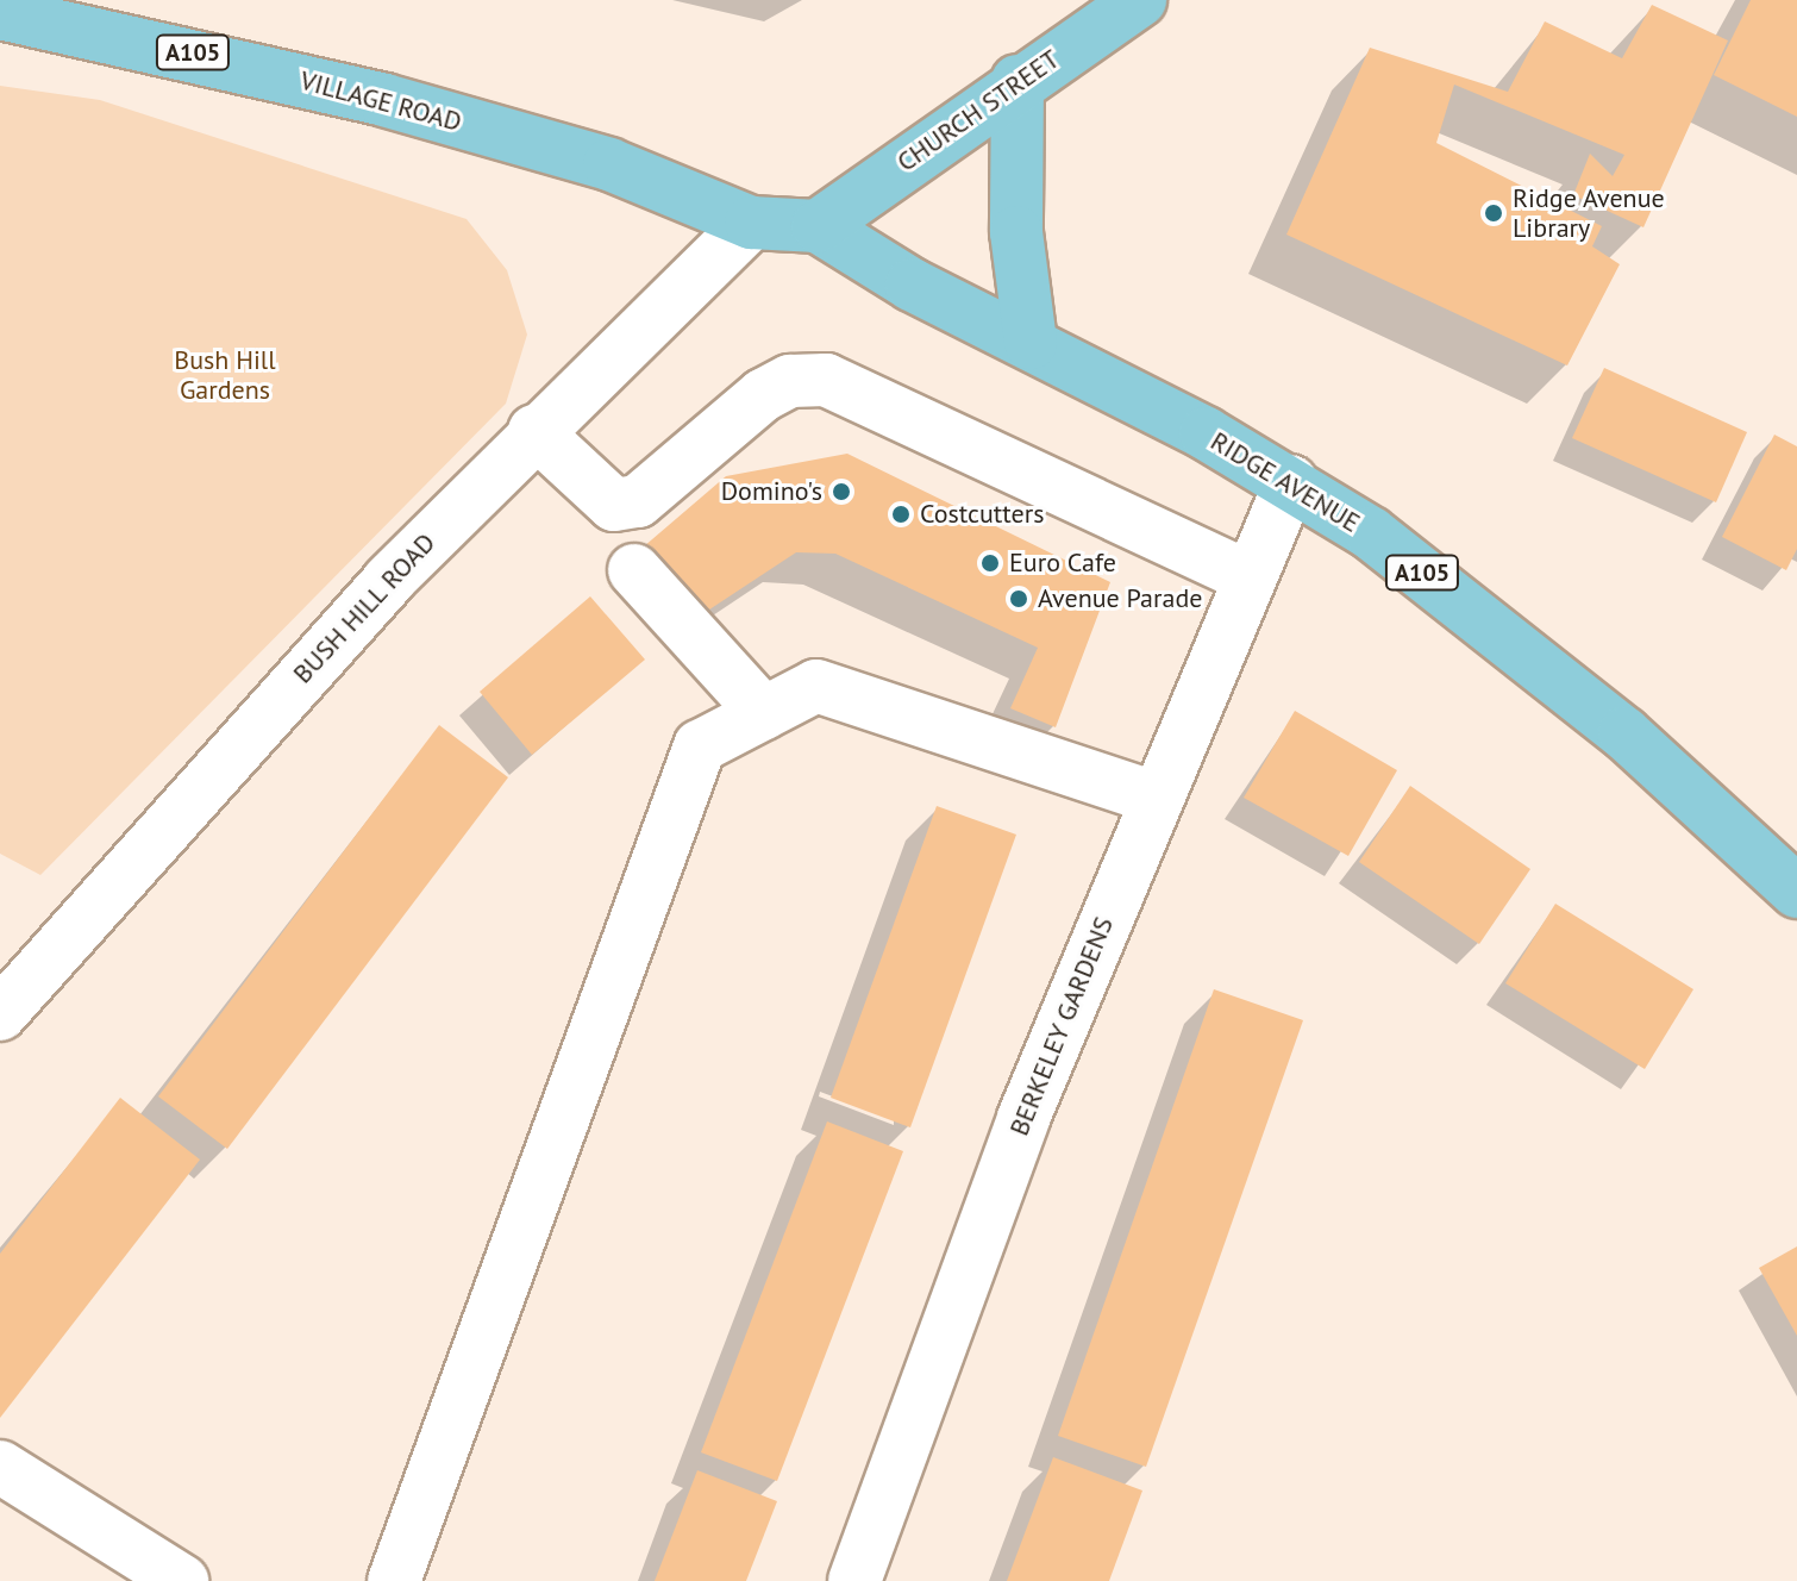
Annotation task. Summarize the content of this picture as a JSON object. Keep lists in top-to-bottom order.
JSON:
{
  "streets": {
    "main road": [
      "A105",
      "VILLAGE ROAD",
      "CHURCH STREET",
      "RIDGE AVENUE"
    ],
    "street": ["BUSH HILL ROAD", "BERKELEY GARDENS"]
  },
  "crossings": [
    ["VILLAGE ROAD", "RIDGE AVENUE"],
    ["VILLAGE ROAD", "BUSH HILL ROAD"],
    ["CHURCH STREET", "RIDGE AVENUE"],
    ["RIDGE AVENUE", "BUSH HILL ROAD"],
    ["RIDGE AVENUE", "BERKELEY GARDENS"]
  ],
  "parks": ["Bush Hill Gardens"],
  "places": [
    "Ridge Avenue Library",
    "Domino's",
    "Costcutters",
    "Euro Cafe",
    "Avenue Parade"
  ]
}
